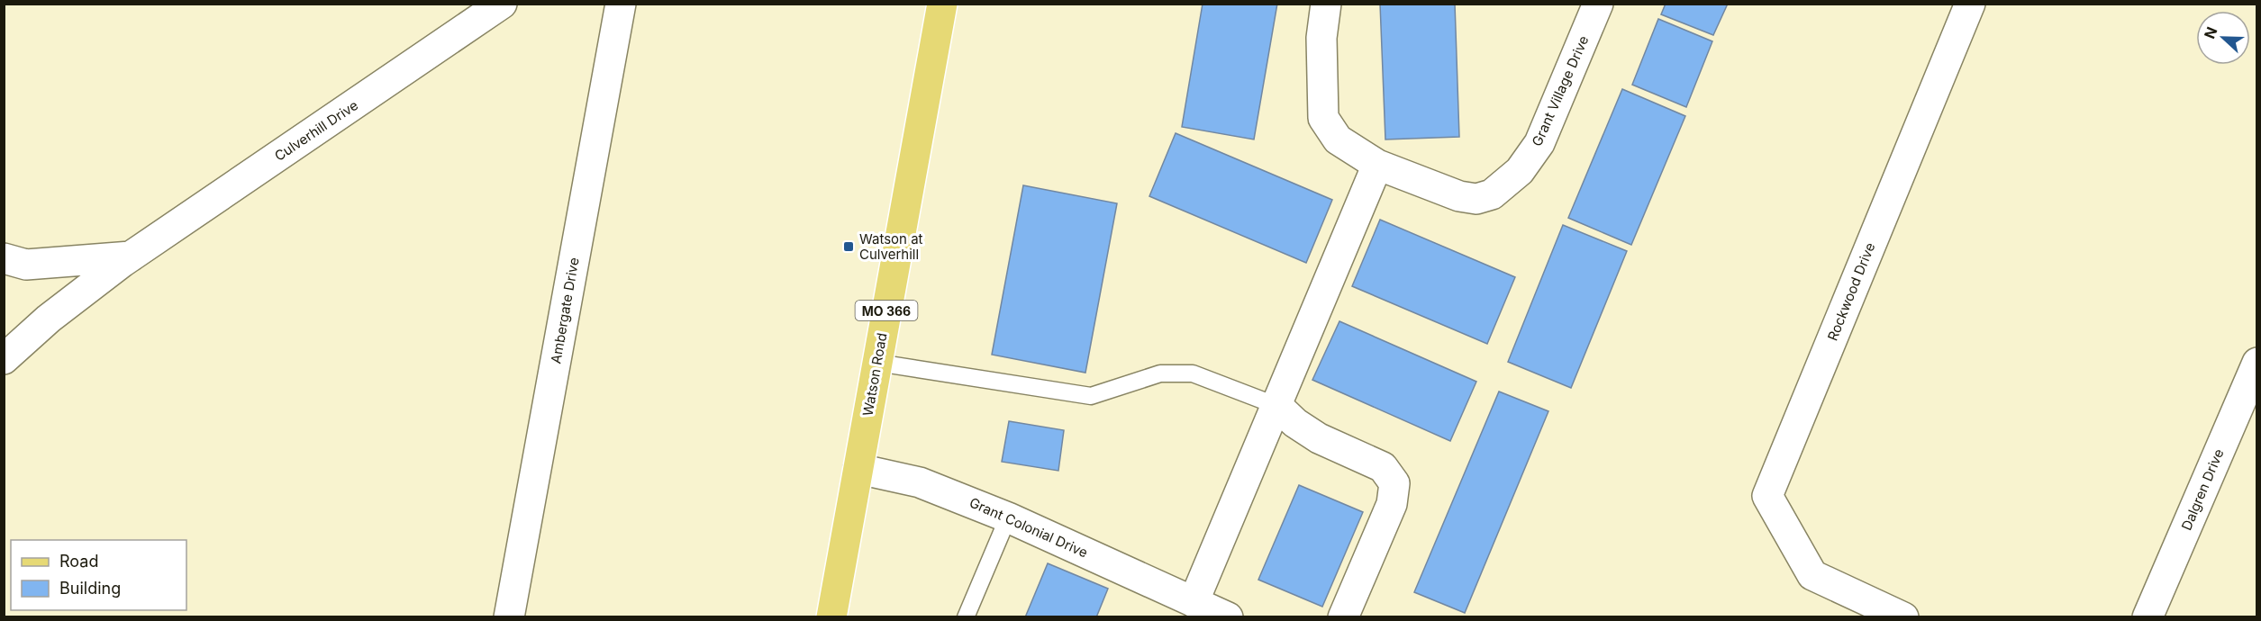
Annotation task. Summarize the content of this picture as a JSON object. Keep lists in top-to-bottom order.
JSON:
{
  "streets": {
    "main road": ["MO 366", "Watson Road"],
    "street": [
      "Grant Village Drive",
      "Culverhill Drive",
      "Rockwood Drive",
      "Ambergate Drive",
      "Dalgren Drive",
      "Grant Colonial Drive"
    ]
  },
  "crossings": [
    ["Watson Road", "Grant Colonial Drive"]
  ],
  "places": {
    "transit": ["Watson at Culverhill"]
  },
  "legend": ["Road", "Building"],
  "north": "left"
}
